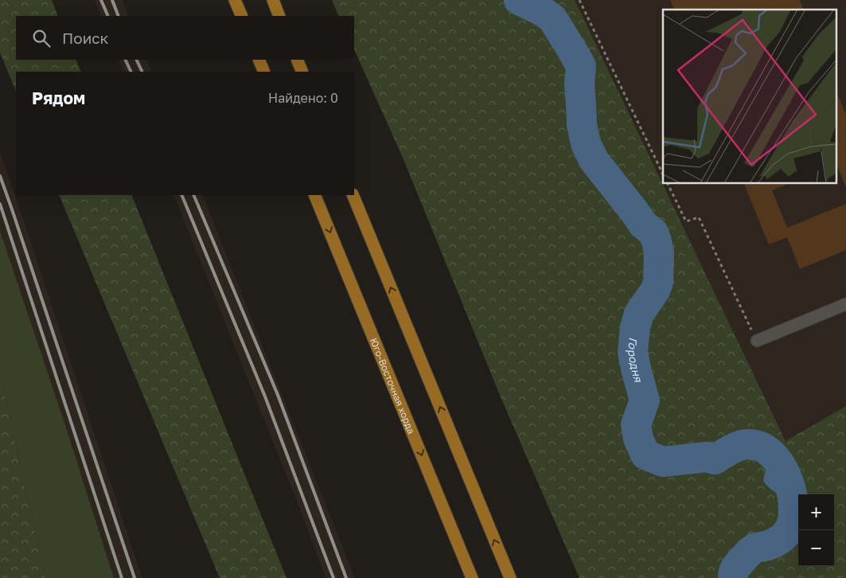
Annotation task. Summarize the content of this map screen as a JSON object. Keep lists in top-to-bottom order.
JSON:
{
  "streets": {
    "main road": ["Юго-Восточная хорда"]
  },
  "water": ["Городня"],
  "page": {
    "search": "Поиск",
    "heading": ["Рядом", "Найдено: 0"],
    "map_buttons": ["+", "−"]
  }
}
